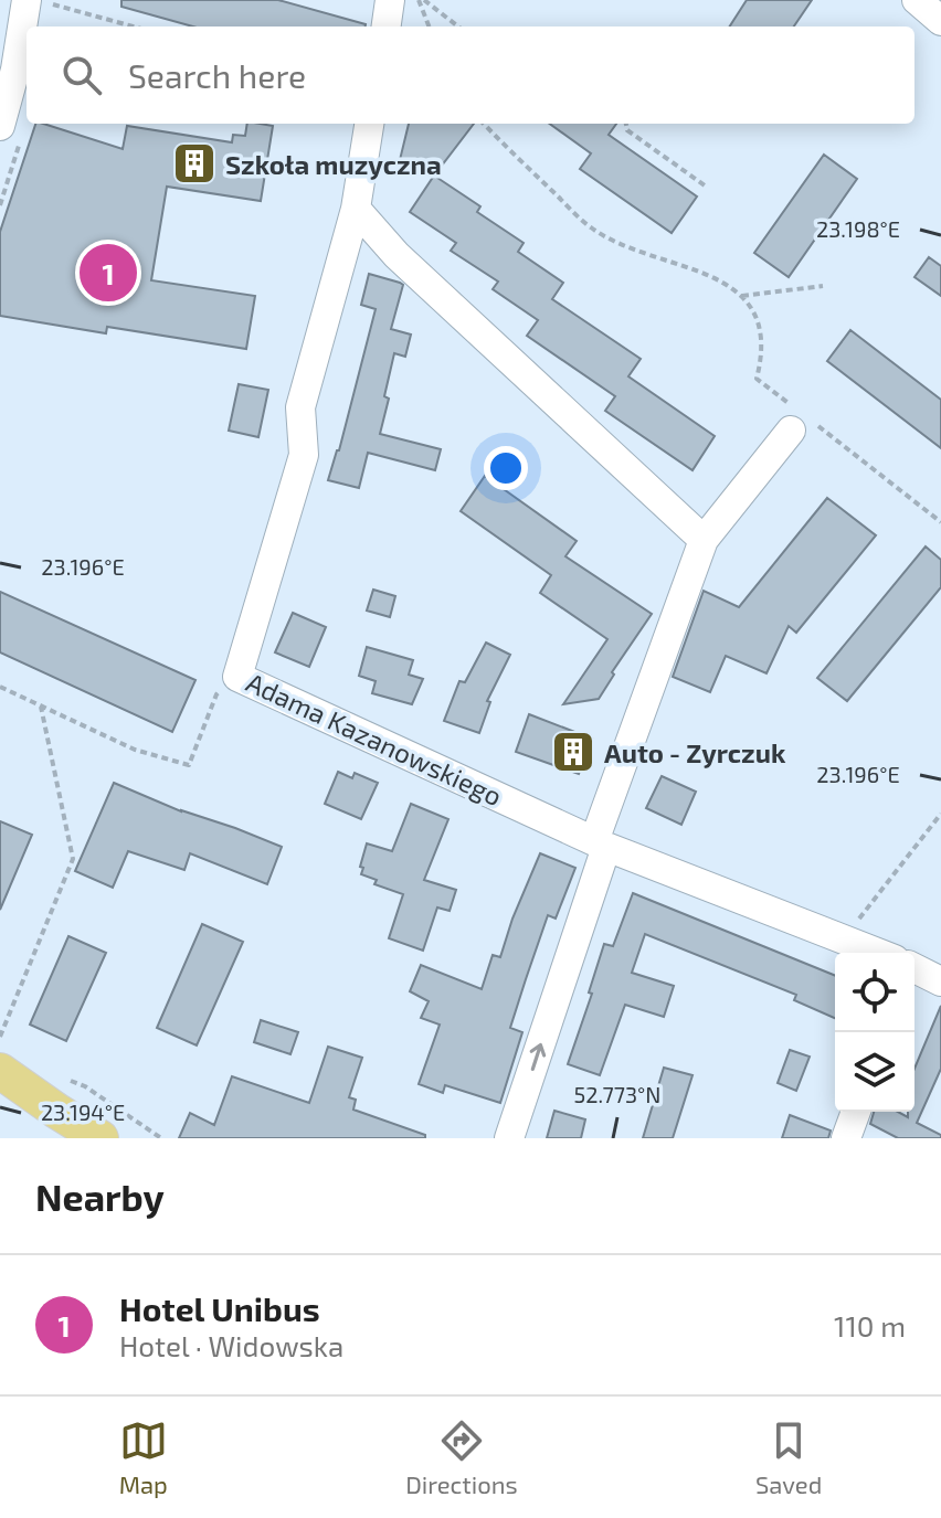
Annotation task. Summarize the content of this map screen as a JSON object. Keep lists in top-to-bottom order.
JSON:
{
  "streets": {
    "street": ["Adama Kazanowskiego"]
  },
  "places": {
    "building": ["Szkoła muzyczna", "Auto - Zyrczuk"]
  },
  "page": {
    "search": "Search here",
    "pins": "1",
    "heading": "Nearby",
    "list": [
      {
        "mark": "1",
        "name": "Hotel Unibus",
        "note": "Hotel · Widowska",
        "value": "110 m"
      }
    ],
    "nav": ["Map", "Directions", "Saved"]
  },
  "coordinates": [
    "23.198°E",
    "23.196°E",
    "52.773°N",
    "23.194°E"
  ]
}
